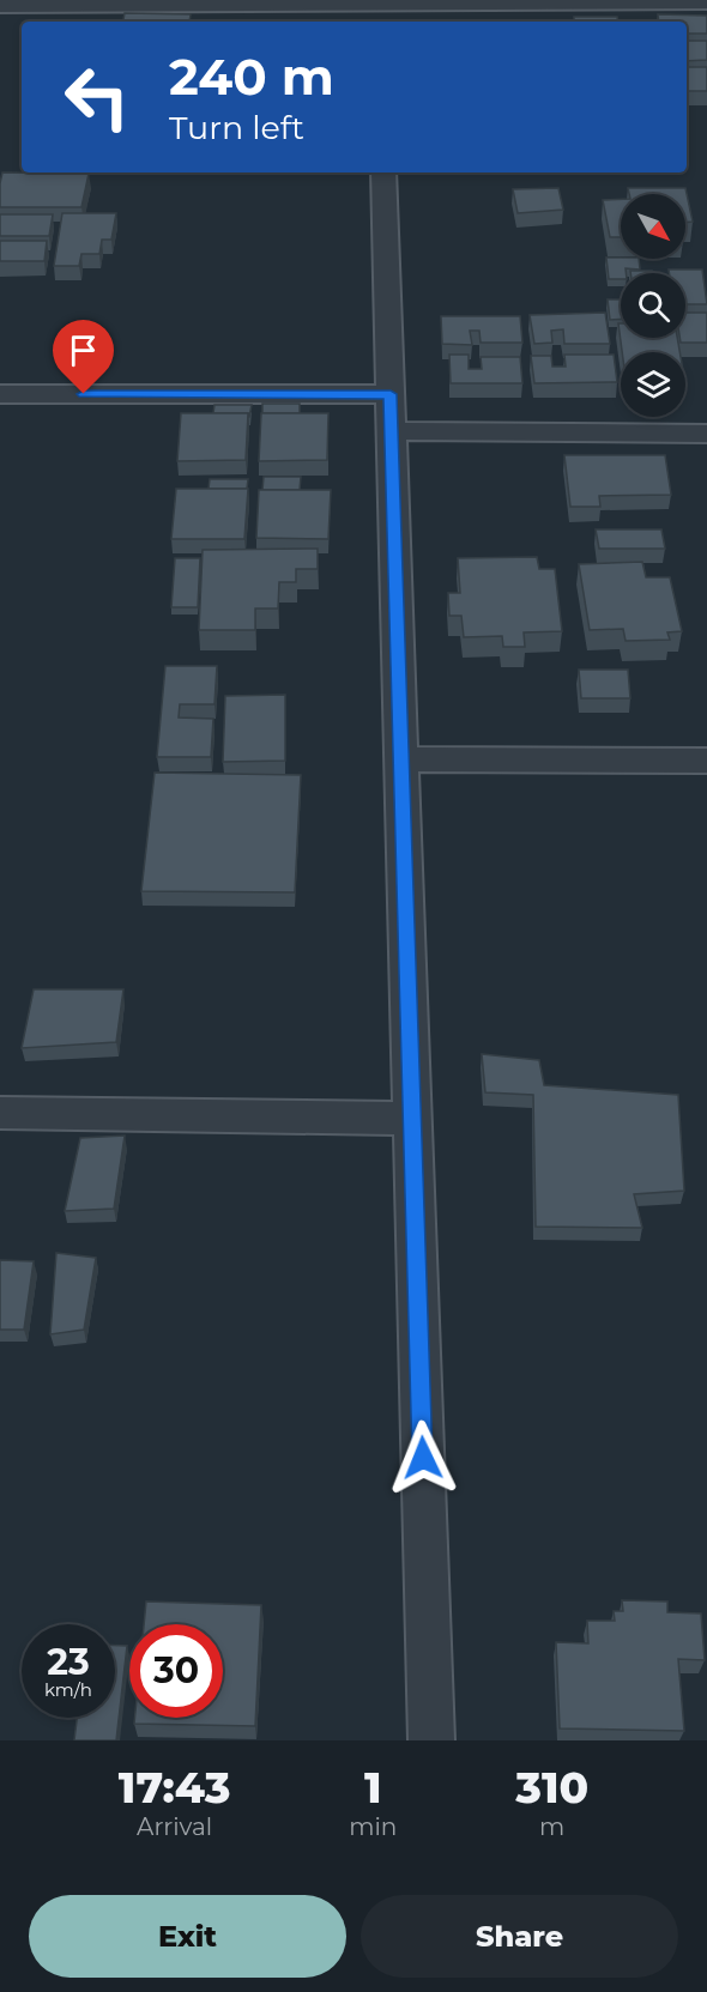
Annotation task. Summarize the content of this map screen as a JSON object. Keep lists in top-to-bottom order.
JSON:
{
  "north": "bottom right",
  "page": {
    "turn": ["240 m", "Turn left"],
    "speed": "23 km/h",
    "limit": "30",
    "eta": [
      "17:43",
      "Arrival",
      "1",
      "min",
      "310",
      "m"
    ],
    "buttons": ["Exit", "Share"]
  }
}
